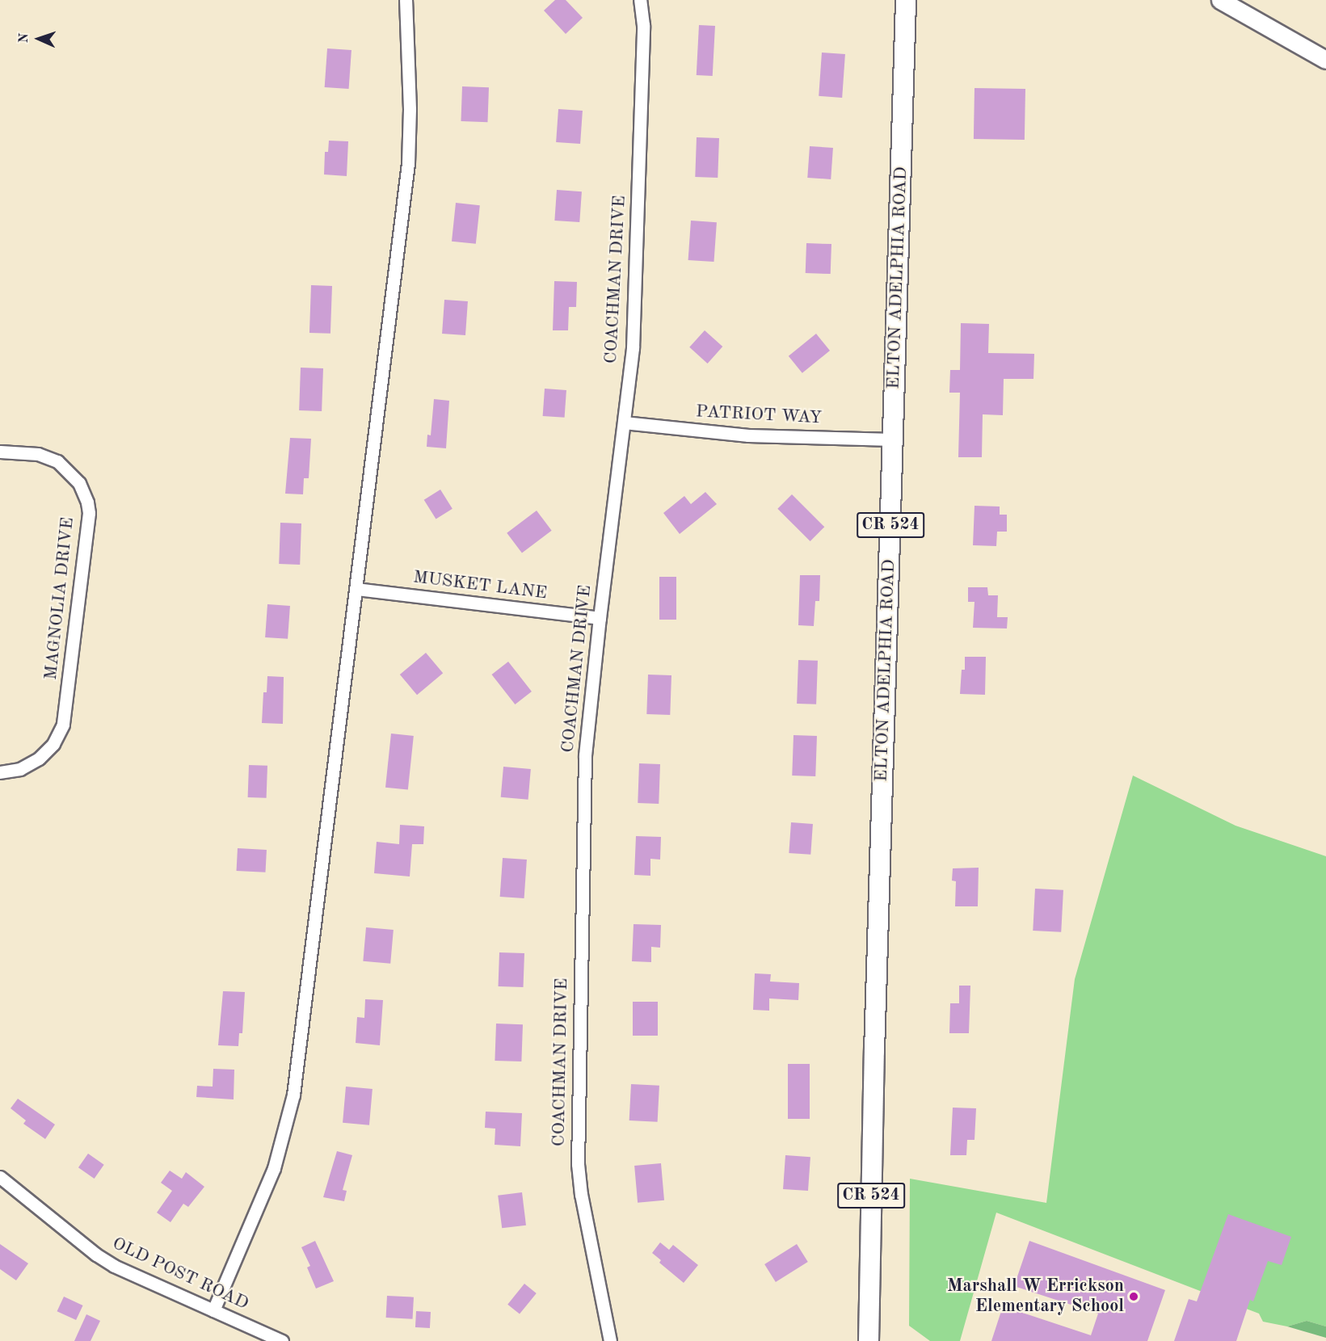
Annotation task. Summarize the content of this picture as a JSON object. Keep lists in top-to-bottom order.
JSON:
{
  "streets": {
    "main road": ["ELTON ADELPHIA ROAD", "CR 524"],
    "street": [
      "COACHMAN DRIVE",
      "PATRIOT WAY",
      "MUSKET LANE",
      "MAGNOLIA DRIVE",
      "OLD POST ROAD"
    ]
  },
  "crossings": [
    ["ELTON ADELPHIA ROAD", "PATRIOT WAY"],
    ["COACHMAN DRIVE", "PATRIOT WAY"],
    ["COACHMAN DRIVE", "MUSKET LANE"]
  ],
  "places": ["Marshall W Errickson Elementary School"],
  "north": "left"
}
